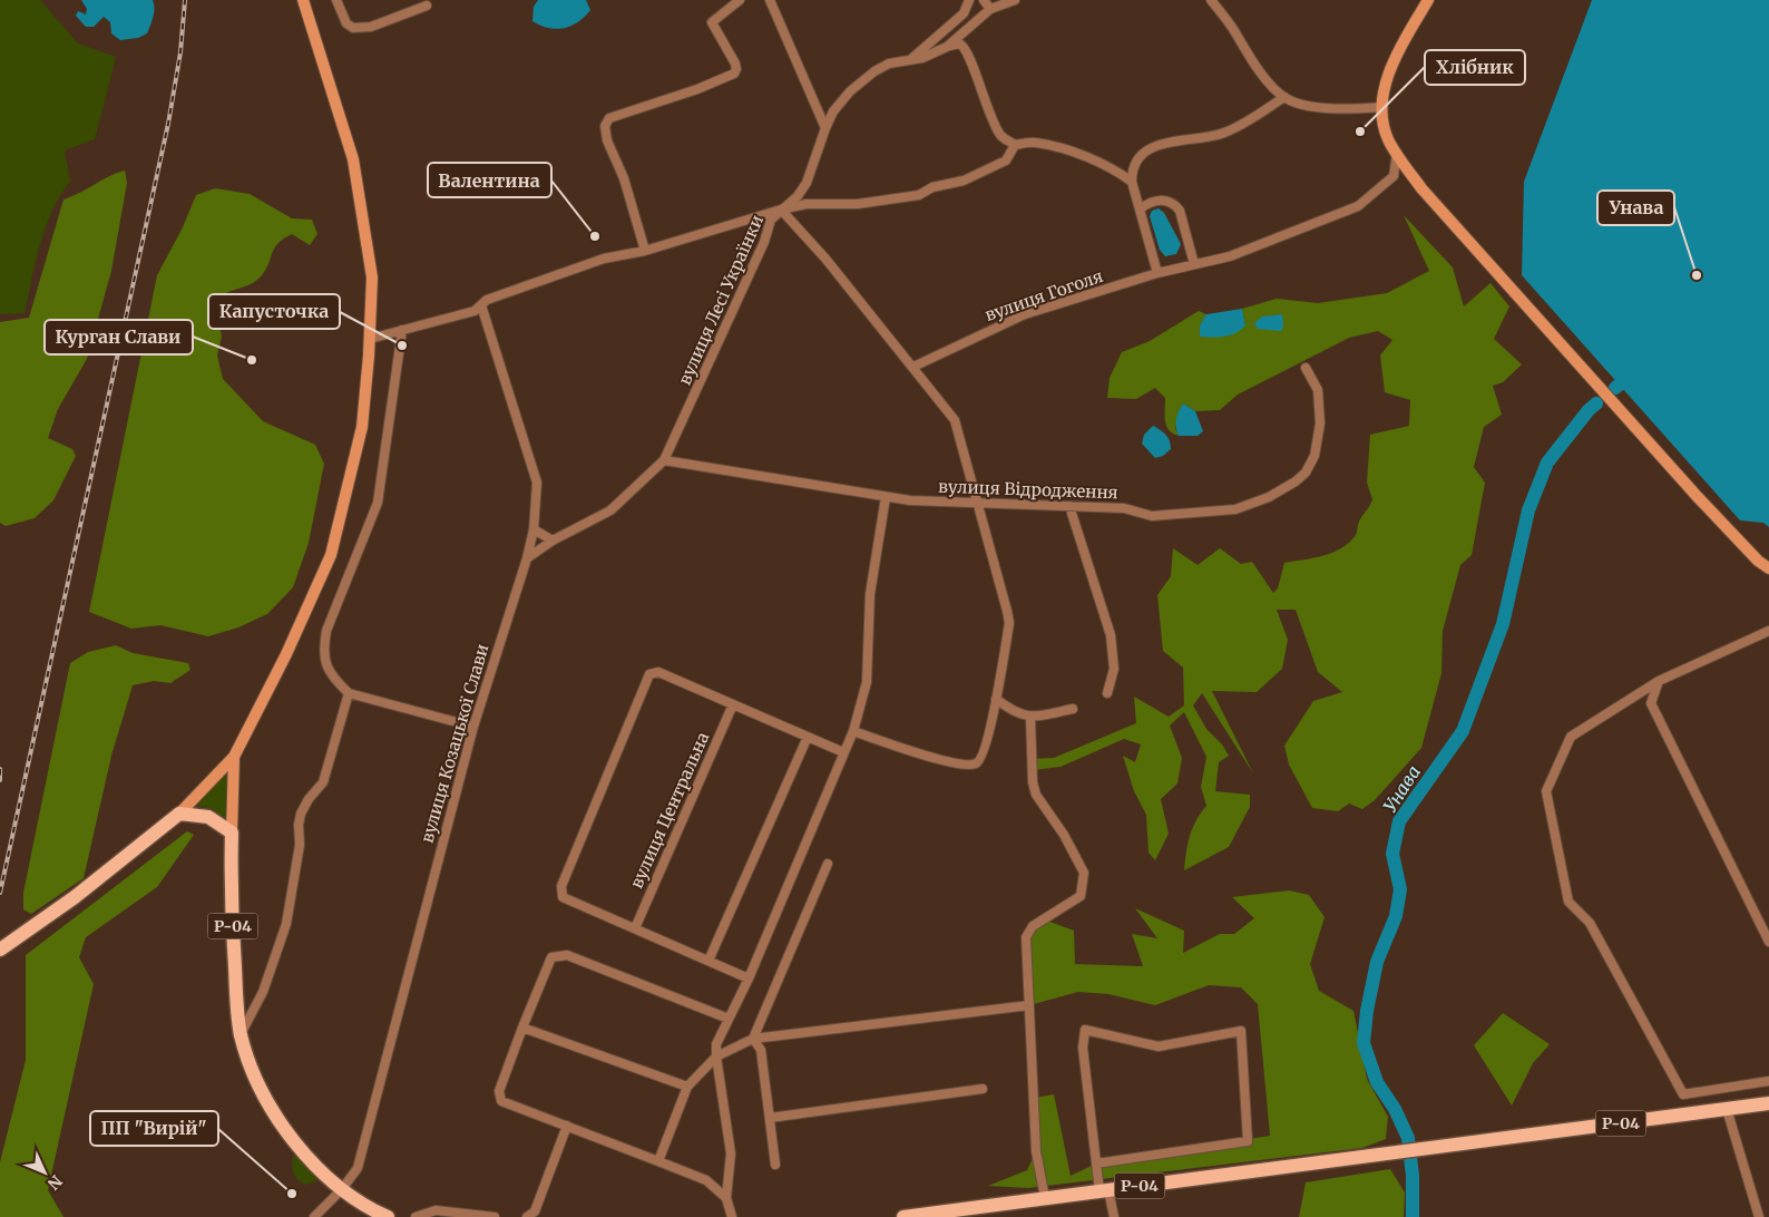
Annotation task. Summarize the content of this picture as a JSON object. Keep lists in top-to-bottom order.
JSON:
{
  "streets": {
    "main road": ["Р-04"],
    "street": [
      "вулиця Гоголя",
      "вулиця Лесі Українки",
      "вулиця Відродження",
      "вулиця Козацької Слави",
      "вулиця Центральна"
    ]
  },
  "crossings": [
    ["вулиця Лесі Українки", "вулиця Відродження"],
    ["вулиця Лесі Українки", "вулиця Козацької Слави"],
    ["вулиця Козацької Слави", "Р-04"]
  ],
  "water": ["Унава"],
  "places": [
    "Хлібник",
    "Валентина",
    "Унава",
    "Капусточка",
    "Курган Слави",
    "ПП \"Вирій\""
  ],
  "north": "bottom right"
}
